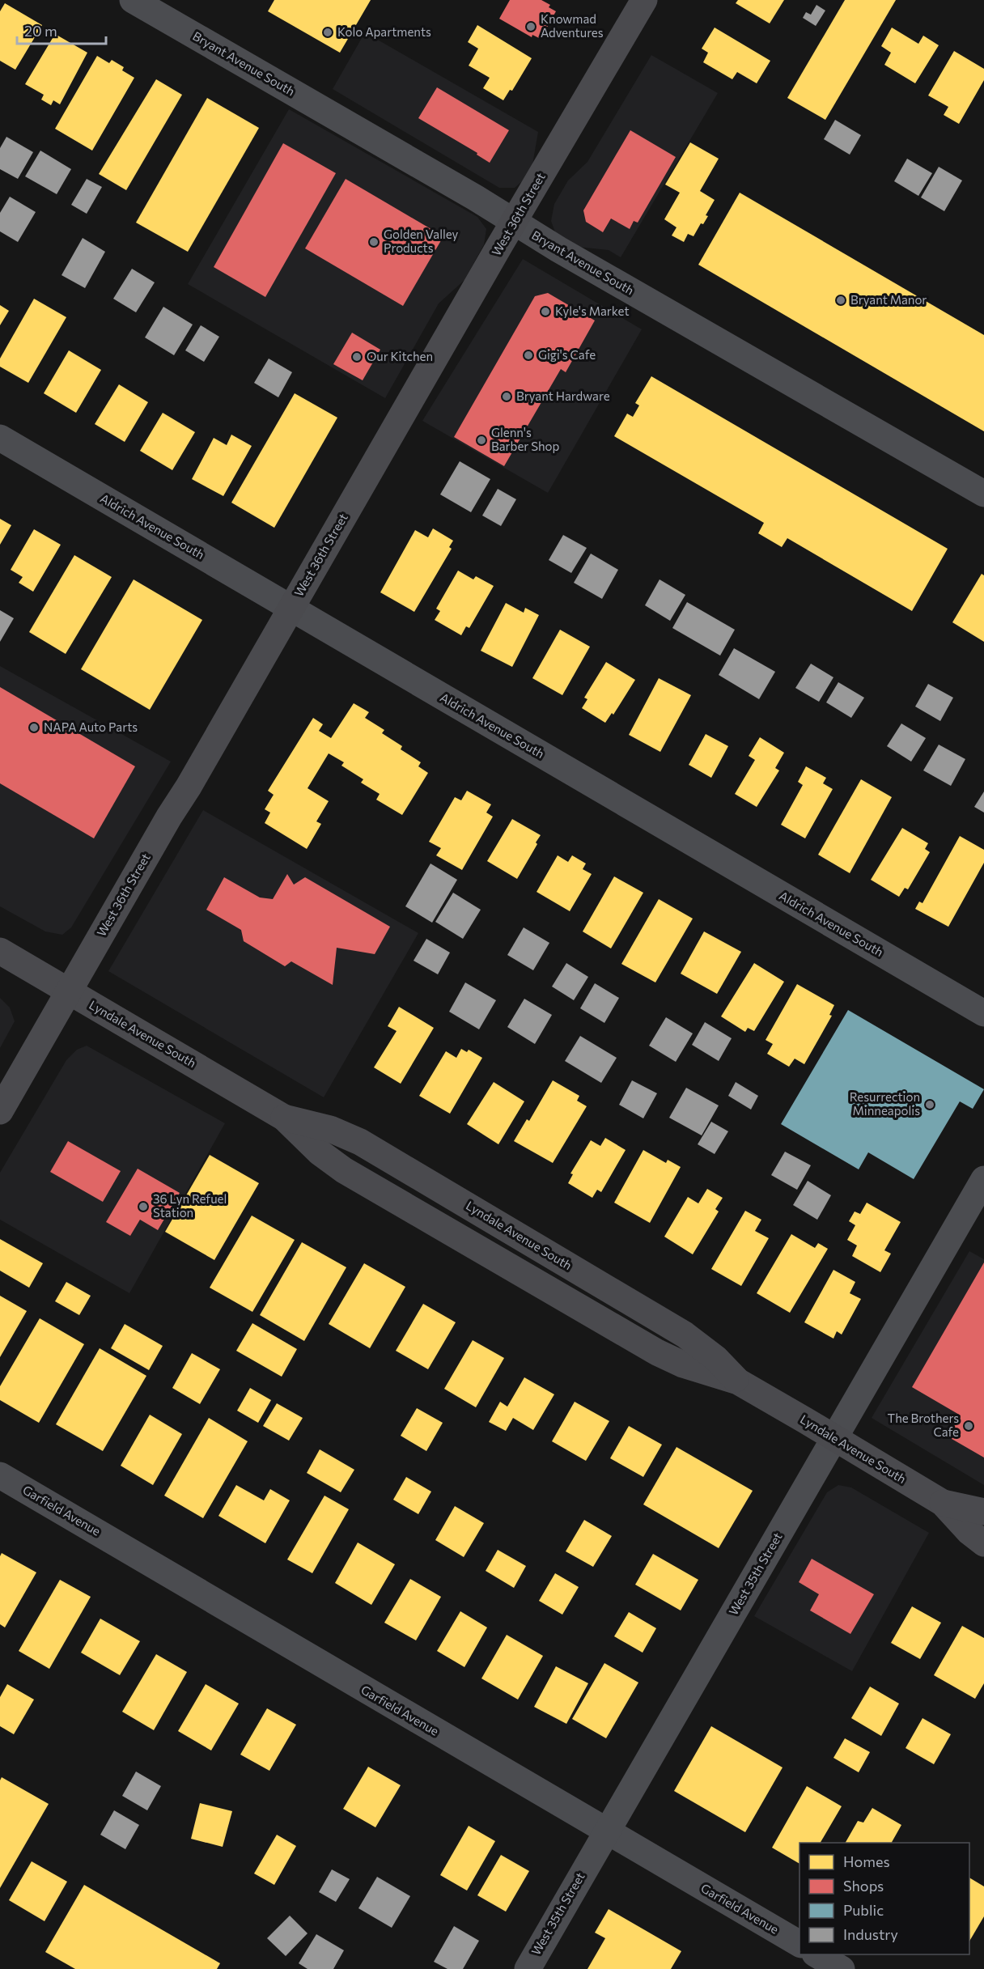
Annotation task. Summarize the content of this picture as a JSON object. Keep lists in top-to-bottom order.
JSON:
{
  "streets": {
    "street": [
      "Bryant Avenue South",
      "West 36th Street",
      "Aldrich Avenue South",
      "Lyndale Avenue South",
      "Garfield Avenue",
      "West 35th Street"
    ]
  },
  "crossings": [
    ["Bryant Avenue South", "West 36th Street"],
    ["West 36th Street", "Aldrich Avenue South"],
    ["West 36th Street", "Lyndale Avenue South"],
    ["Lyndale Avenue South", "West 35th Street"],
    ["Garfield Avenue", "West 35th Street"]
  ],
  "places": [
    "Knowmad Adventures",
    "Kolo Apartments",
    "Golden Valley Products",
    "Bryant Manor",
    "Kyle's Market",
    "Gigi's Cafe",
    "Our Kitchen",
    "Bryant Hardware",
    "Glenn's Barber Shop",
    "NAPA Auto Parts",
    "Resurrection Minneapolis",
    "36 Lyn Refuel Station",
    "The Brothers Cafe"
  ],
  "legend": [
    "Homes",
    "Shops",
    "Public",
    "Industry"
  ],
  "scale_bar": "20 m"
}
